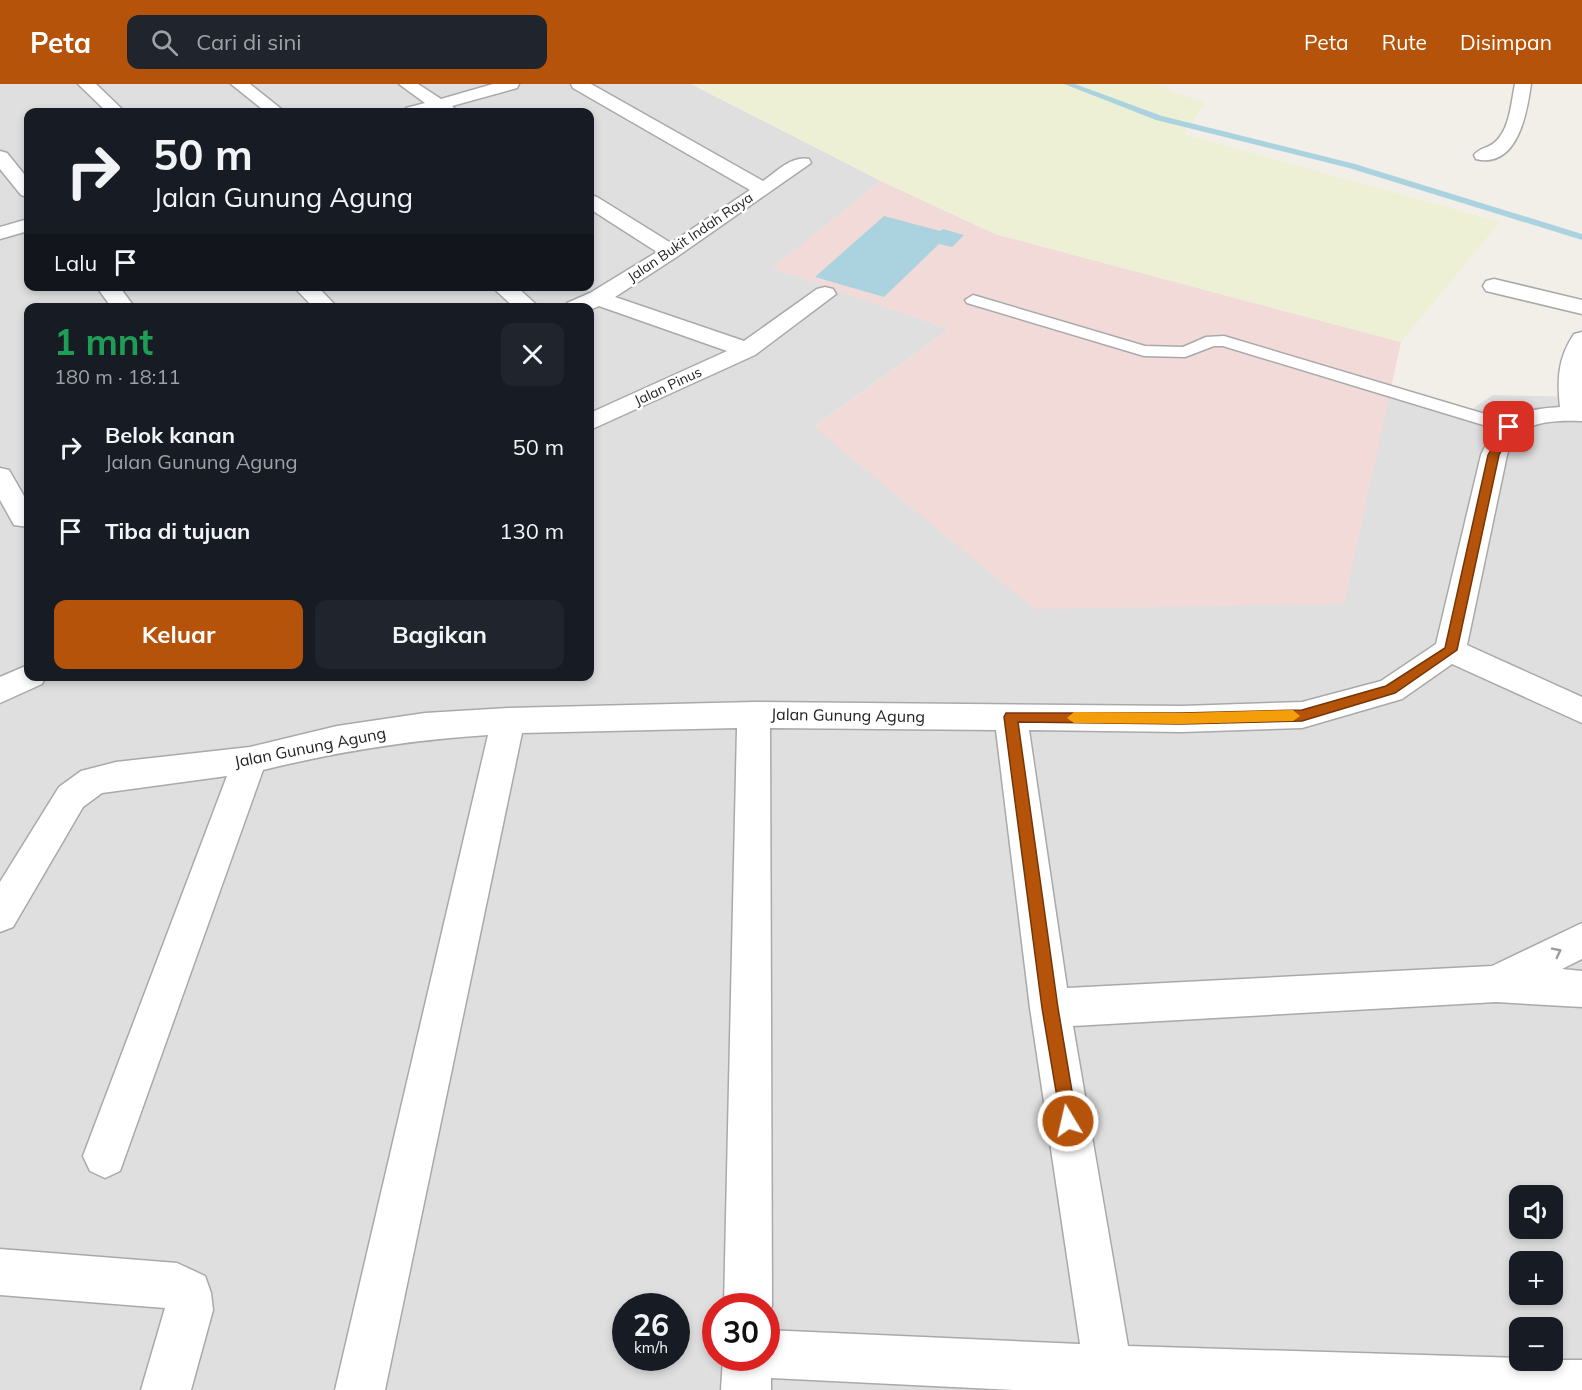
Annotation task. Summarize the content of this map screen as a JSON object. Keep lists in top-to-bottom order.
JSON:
{
  "streets": {
    "street": ["Jalan Bukit Indah Raya", "Jalan Pinus", "Jalan Gunung Agung"]
  },
  "page": {
    "header": "Peta",
    "search": "Cari di sini",
    "nav": ["Peta", "Rute", "Disimpan"],
    "turn": ["50 m", "Jalan Gunung Agung"],
    "then": "Lalu",
    "heading": ["1 mnt", "180 m · 18:11"],
    "list": [
      {
        "name": "Belok kanan",
        "note": "Jalan Gunung Agung",
        "value": "50 m"
      },
      {
        "name": "Tiba di tujuan",
        "value": "130 m"
      }
    ],
    "buttons": ["Keluar", "Bagikan"],
    "map_buttons": ["+", "−"],
    "speed": "26 km/h",
    "limit": "30"
  }
}
